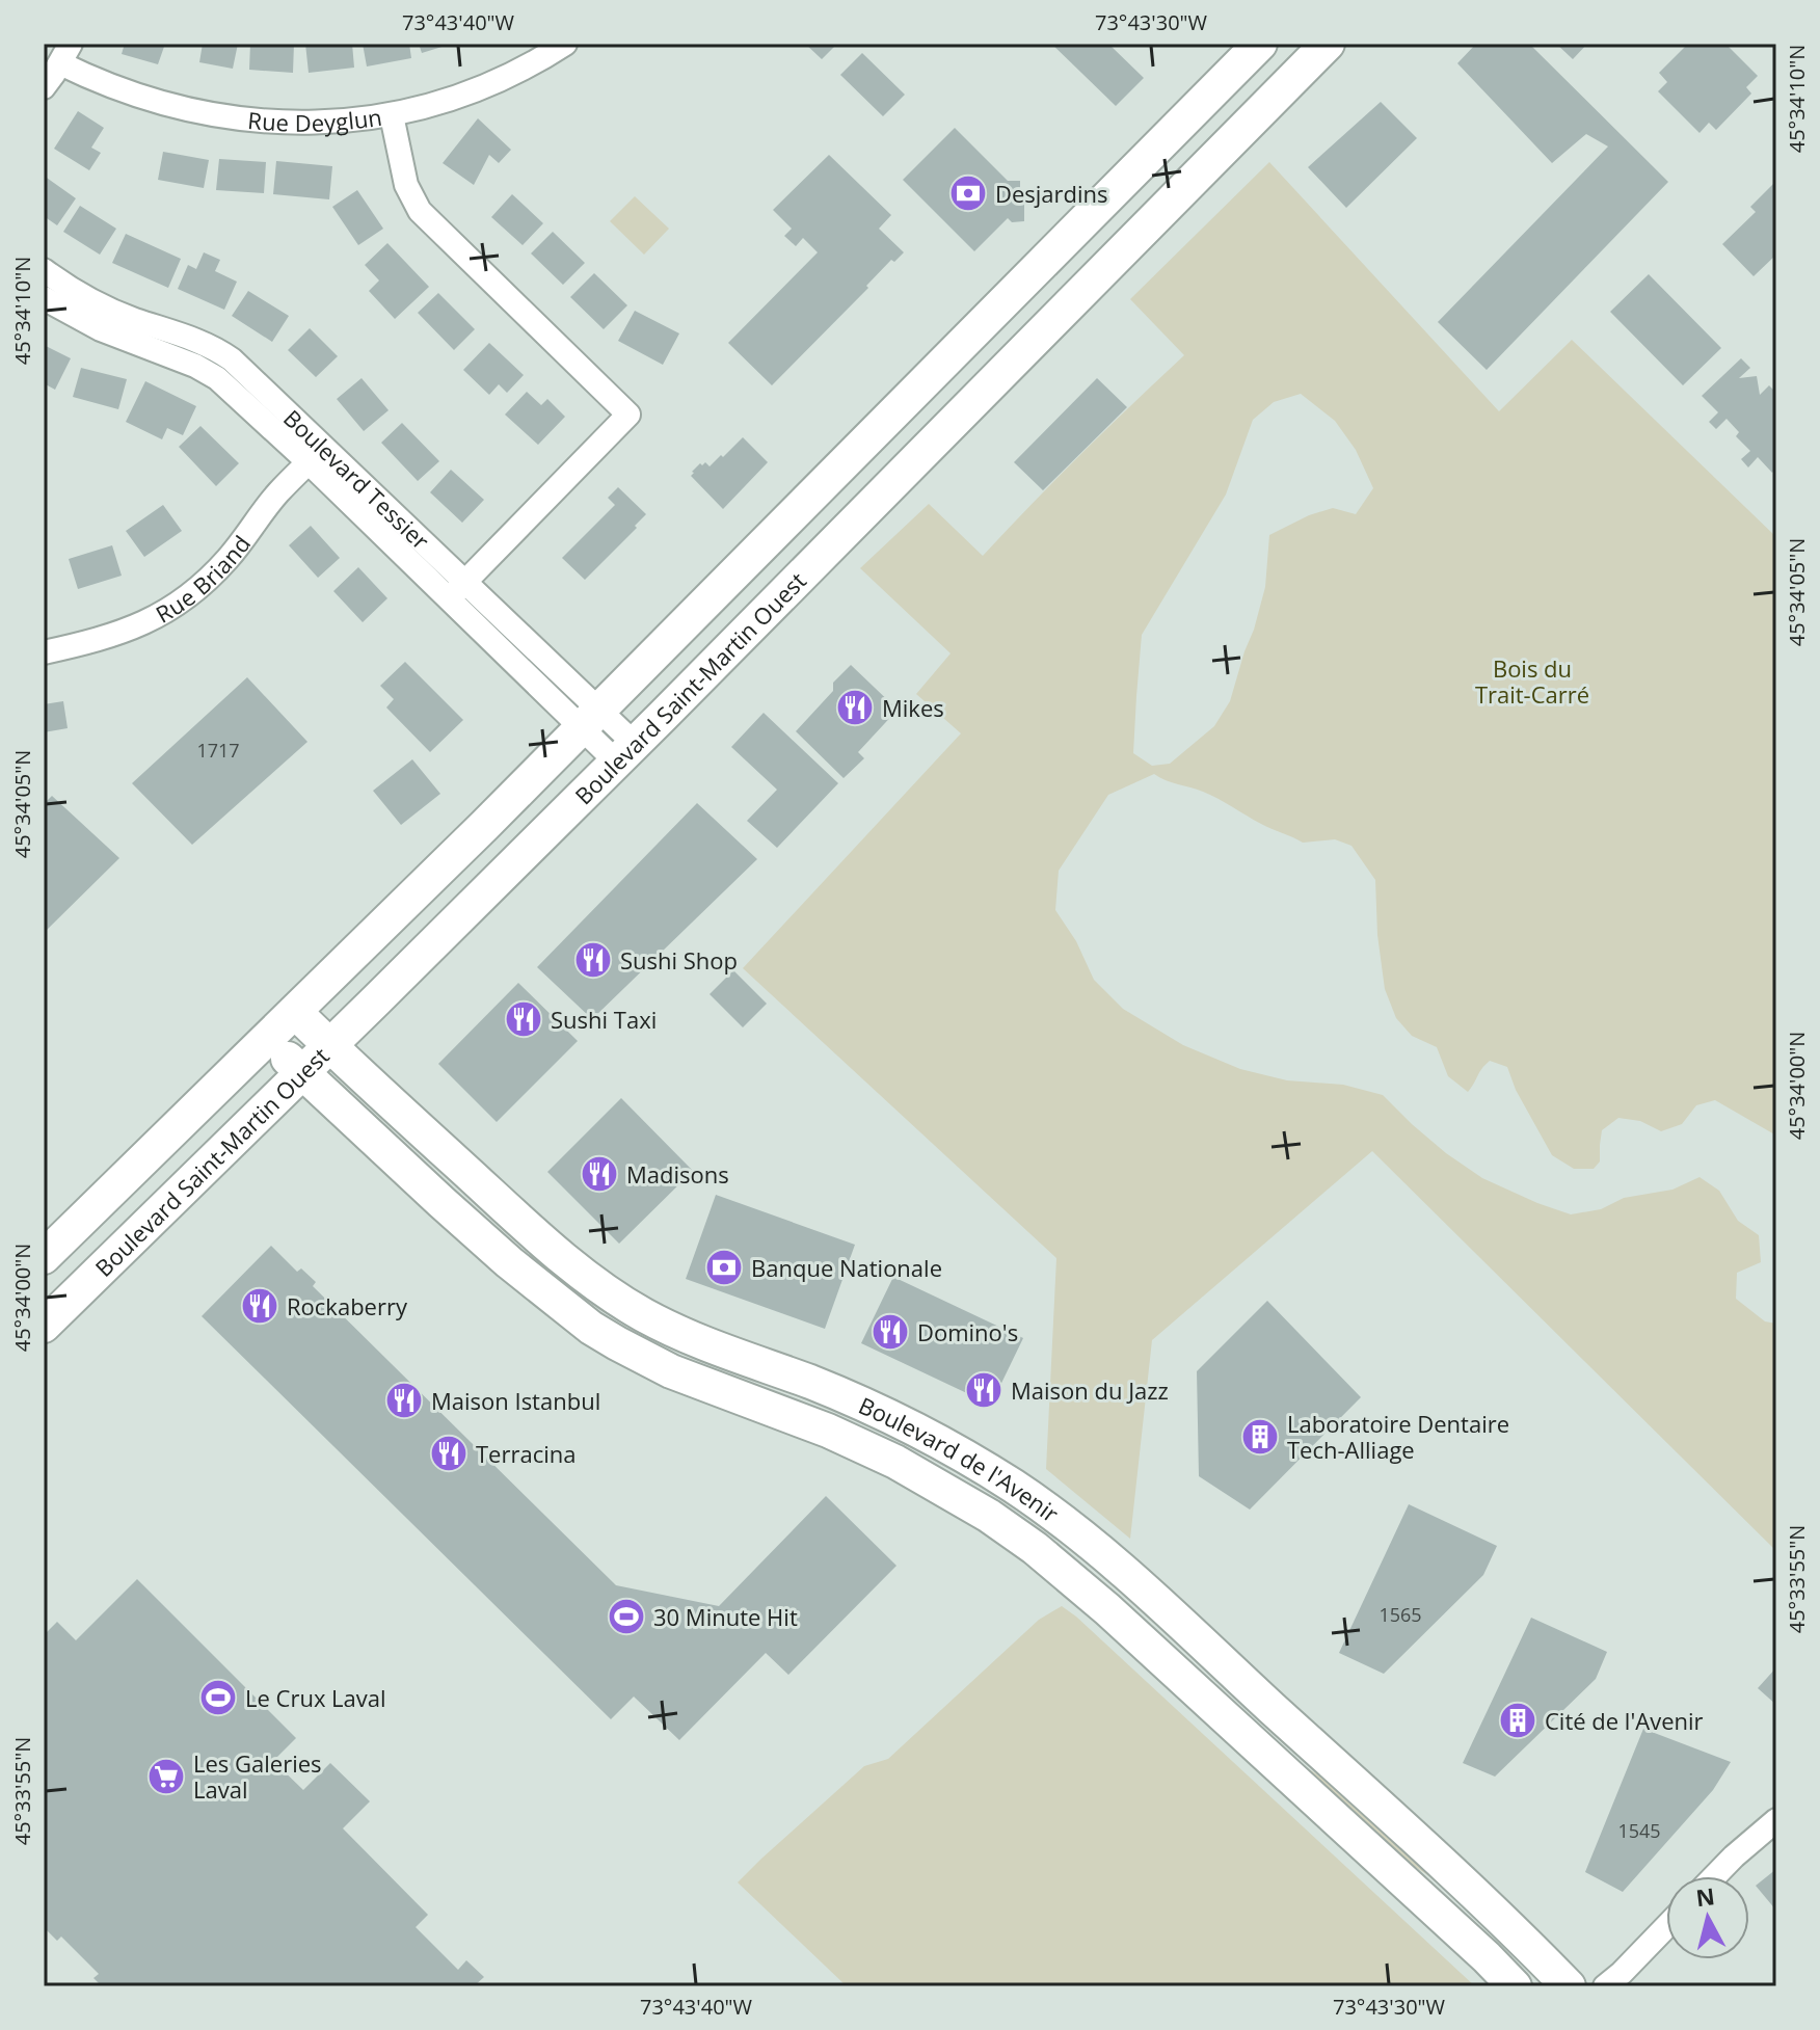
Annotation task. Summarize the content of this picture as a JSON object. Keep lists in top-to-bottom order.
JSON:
{
  "streets": {
    "main road": ["Boulevard Saint-Martin Ouest", "Boulevard de l'Avenir"],
    "street": ["Rue Deyglun", "Boulevard Tessier", "Rue Briand"]
  },
  "crossings": [
    ["Boulevard Tessier", "Rue Briand"],
    ["Boulevard Tessier", "Boulevard Saint-Martin Ouest"],
    ["Boulevard Saint-Martin Ouest", "Boulevard de l'Avenir"]
  ],
  "parks": ["Bois du Trait-Carré"],
  "places": {
    "bank": ["Desjardins", "Banque Nationale"],
    "restaurant": [
      "Mikes",
      "Sushi Shop",
      "Sushi Taxi",
      "Madisons",
      "Rockaberry",
      "Domino's",
      "Maison du Jazz",
      "Maison Istanbul",
      "Terracina"
    ],
    "building": ["Laboratoire Dentaire Tech-Alliage", "Cité de l'Avenir"],
    "sports": ["30 Minute Hit", "Le Crux Laval"],
    "supermarket": ["Les Galeries Laval"]
  },
  "house_numbers": ["1717", "1565", "1545"],
  "north": "top",
  "coordinates": [
    "73°43'40\"W",
    "73°43'30\"W",
    "45°34'10\"N",
    "45°34'05\"N",
    "45°34'00\"N",
    "45°33'55\"N"
  ]
}
